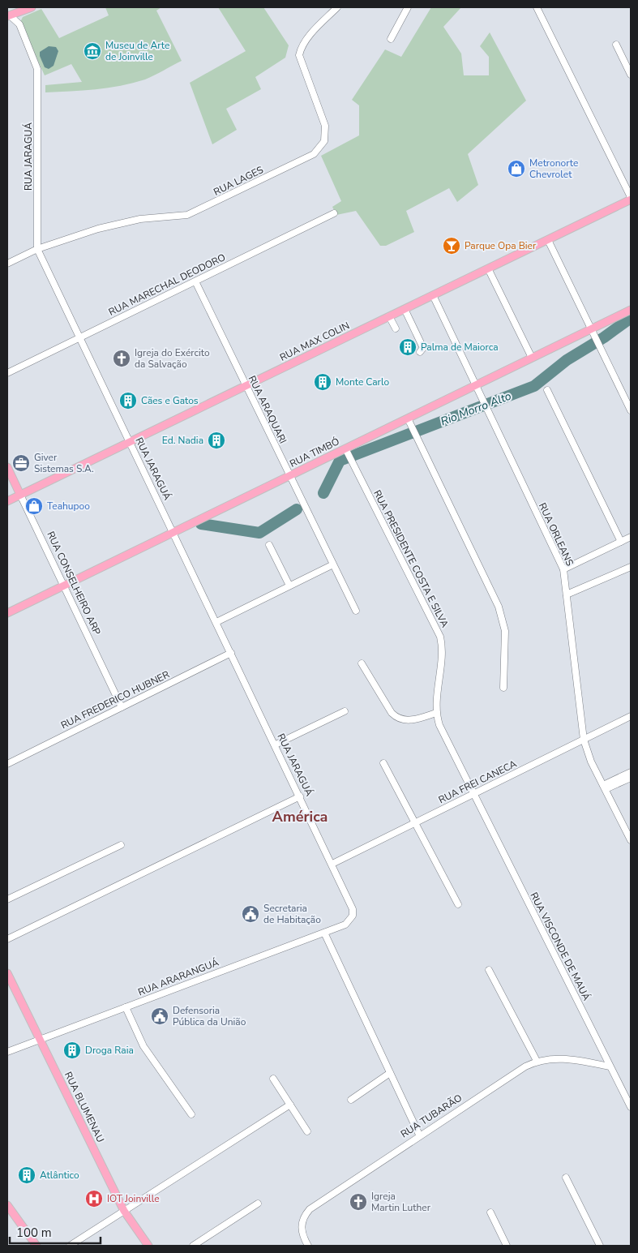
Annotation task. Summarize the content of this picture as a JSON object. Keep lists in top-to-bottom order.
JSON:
{
  "streets": {
    "main road": [
      "RUA MAX COLIN",
      "RUA TIMBÓ",
      "RUA CONSELHEIRO ARP",
      "RUA BLUMENAU"
    ],
    "street": [
      "RUA JARAGUÁ",
      "RUA LAGES",
      "RUA MARECHAL DEODORO",
      "RUA ARAQUARI",
      "RUA ORLEANS",
      "RUA PRESIDENTE COSTA E SILVA",
      "RUA FREDERICO HUBNER",
      "RUA FREI CANECA",
      "RUA VISCONDE DE MAUÁ",
      "RUA ARARANGUÁ",
      "RUA TUBARÃO"
    ]
  },
  "crossings": [
    ["RUA JARAGUÁ", "RUA LAGES"],
    ["RUA JARAGUÁ", "RUA MARECHAL DEODORO"],
    ["RUA JARAGUÁ", "RUA MAX COLIN"],
    ["RUA JARAGUÁ", "RUA TIMBÓ"],
    ["RUA JARAGUÁ", "RUA FREDERICO HUBNER"],
    ["RUA JARAGUÁ", "RUA FREI CANECA"],
    ["RUA JARAGUÁ", "RUA ARARANGUÁ"],
    ["RUA MARECHAL DEODORO", "RUA ARAQUARI"],
    ["RUA MAX COLIN", "RUA ARAQUARI"],
    ["RUA MAX COLIN", "RUA ORLEANS"],
    ["RUA MAX COLIN", "RUA CONSELHEIRO ARP"],
    ["RUA ARAQUARI", "RUA TIMBÓ"],
    ["RUA TIMBÓ", "RUA ORLEANS"],
    ["RUA TIMBÓ", "RUA PRESIDENTE COSTA E SILVA"],
    ["RUA TIMBÓ", "RUA CONSELHEIRO ARP"],
    ["RUA ORLEANS", "RUA FREI CANECA"],
    ["RUA PRESIDENTE COSTA E SILVA", "RUA FREI CANECA"],
    ["RUA PRESIDENTE COSTA E SILVA", "RUA VISCONDE DE MAUÁ"],
    ["RUA CONSELHEIRO ARP", "RUA FREDERICO HUBNER"],
    ["RUA FREI CANECA", "RUA VISCONDE DE MAUÁ"],
    ["RUA VISCONDE DE MAUÁ", "RUA TUBARÃO"],
    ["RUA ARARANGUÁ", "RUA BLUMENAU"]
  ],
  "districts": ["América"],
  "water": ["Rio Morro Alto"],
  "places": {
    "museum": ["Museu de Arte de Joinville"],
    "shop": ["Metronorte Chevrolet", "Teahupoo"],
    "bar": ["Parque Opa Bier"],
    "building": [
      "Palma de Maiorca",
      "Monte Carlo",
      "Cães e Gatos",
      "Ed. Nadia",
      "Droga Raia",
      "Atlântico"
    ],
    "church": ["Igreja do Exército da Salvação", "Igreja Martin Luther"],
    "office": ["Giver Sistemas S.A."],
    "public building": ["Secretaria de Habitação", "Defensoria Pública da União"],
    "hospital": ["IOT Joinville"]
  },
  "scale_bar": "100 m"
}
